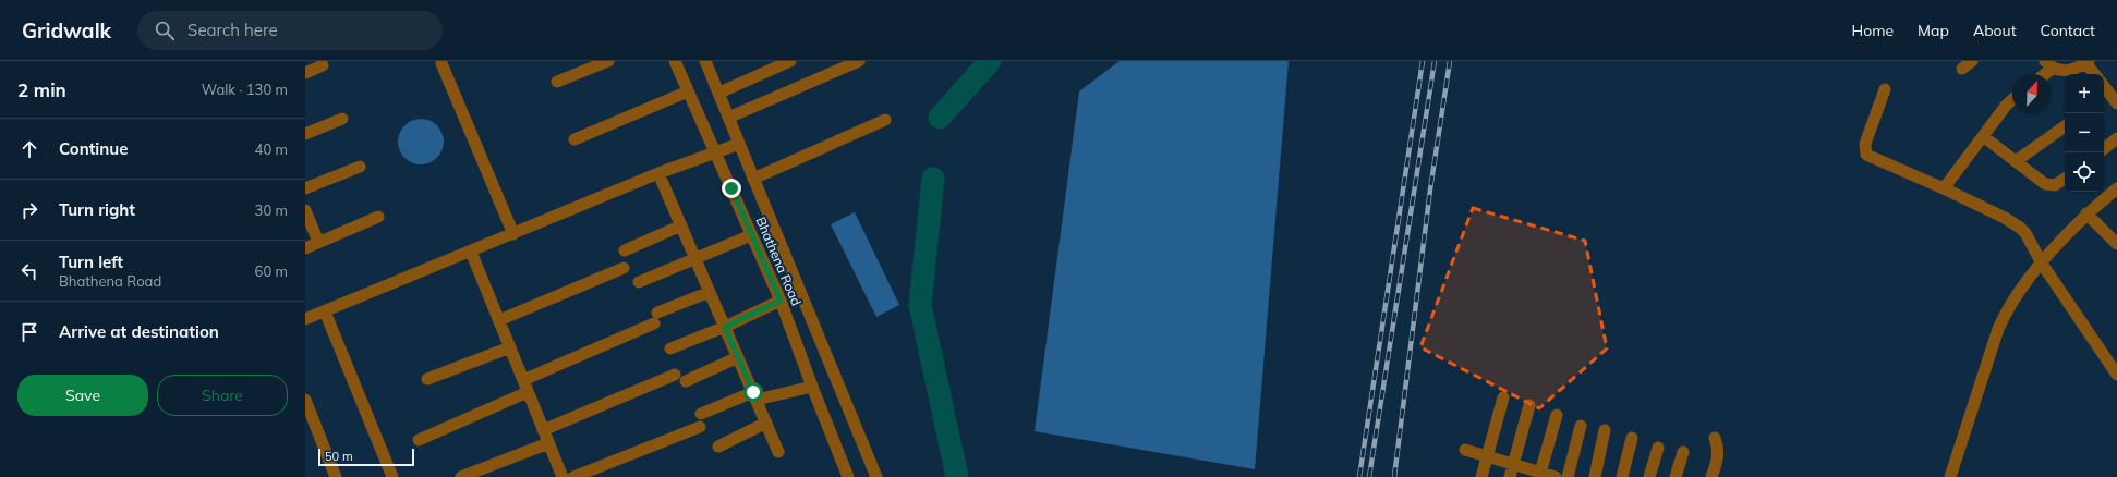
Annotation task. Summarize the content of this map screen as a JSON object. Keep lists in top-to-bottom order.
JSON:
{
  "streets": {
    "street": ["Bhathena Road"]
  },
  "scale_bar": "50 m",
  "north": "top",
  "page": {
    "header": "Gridwalk",
    "search": "Search here",
    "nav": [
      "Home",
      "Map",
      "About",
      "Contact"
    ],
    "heading": ["2 min", "Walk · 130 m"],
    "map_buttons": ["+", "−"],
    "list": [
      ["Continue", "40 m"],
      ["Turn right", "30 m"],
      ["Turn left", "Bhathena Road", "60 m"],
      "Arrive at destination"
    ],
    "buttons": ["Save", "Share"],
    "scale": "50 m"
  }
}
